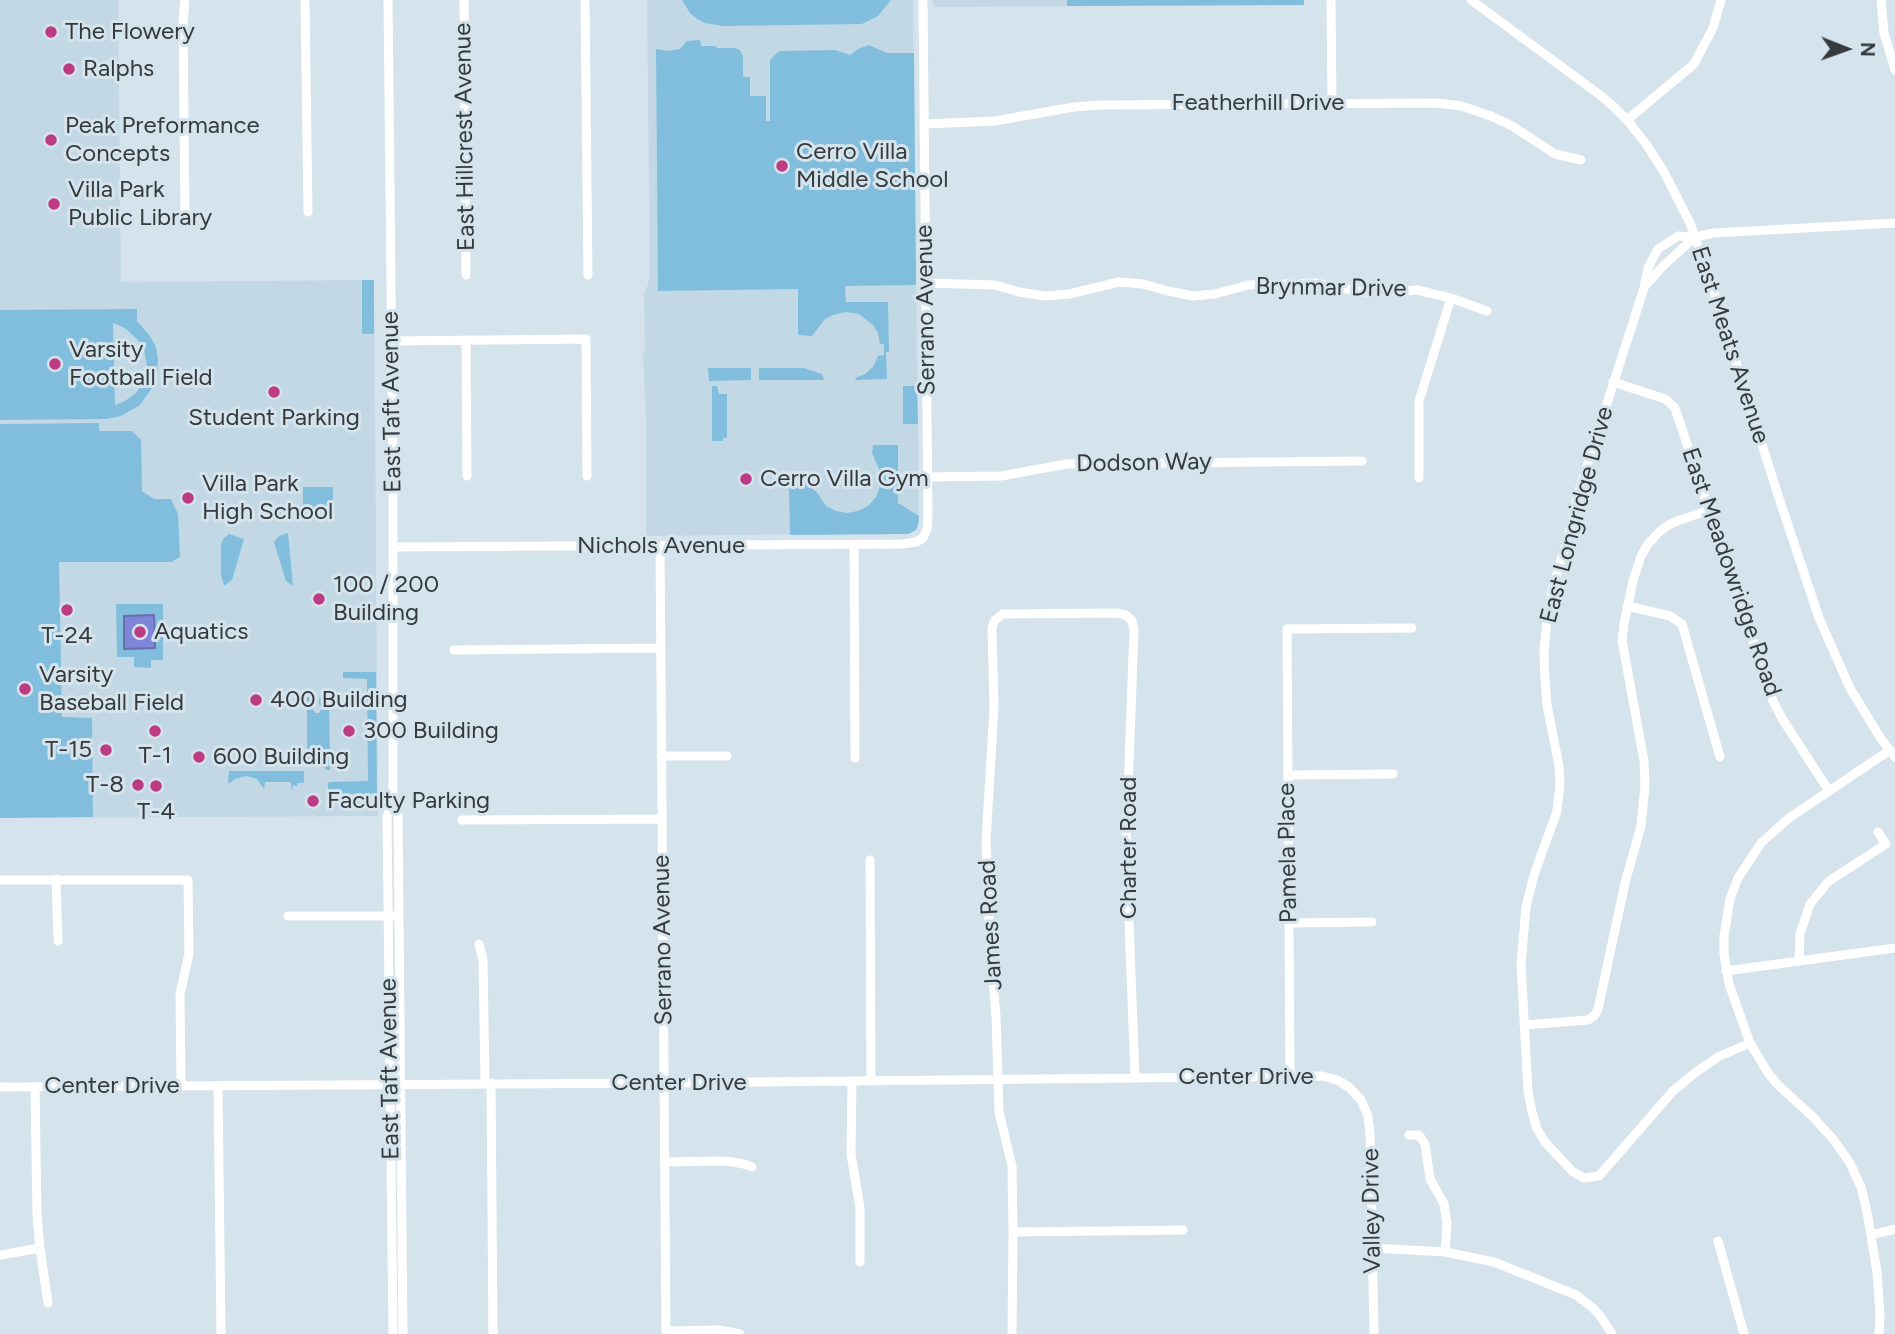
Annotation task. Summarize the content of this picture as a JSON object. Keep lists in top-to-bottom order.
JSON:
{
  "streets": {
    "street": [
      "Featherhill Drive",
      "East Hillcrest Avenue",
      "Brynmar Drive",
      "Serrano Avenue",
      "East Meats Avenue",
      "East Taft Avenue",
      "Dodson Way",
      "East Longridge Drive",
      "Nichols Avenue",
      "East Meadowridge Road",
      "Charter Road",
      "Pamela Place",
      "James Road",
      "Center Drive",
      "Valley Drive"
    ]
  },
  "crossings": [
    ["Featherhill Drive", "Serrano Avenue"],
    ["Brynmar Drive", "Serrano Avenue"],
    ["Serrano Avenue", "Dodson Way"],
    ["Serrano Avenue", "Nichols Avenue"],
    ["Serrano Avenue", "Center Drive"],
    ["East Meats Avenue", "East Longridge Drive"],
    ["East Taft Avenue", "Nichols Avenue"],
    ["East Taft Avenue", "Center Drive"],
    ["East Longridge Drive", "East Meadowridge Road"],
    ["Charter Road", "James Road"],
    ["Charter Road", "Center Drive"],
    ["Pamela Place", "Center Drive"],
    ["James Road", "Center Drive"],
    ["Center Drive", "Valley Drive"]
  ],
  "places": [
    "The Flowery",
    "Ralphs",
    "Peak Preformance Concepts",
    "Cerro Villa Middle School",
    "Villa Park Public Library",
    "Varsity Football Field",
    "Student Parking",
    "Cerro Villa Gym",
    "Villa Park High School",
    "100 / 200 Building",
    "T-24",
    "Aquatics",
    "Varsity Baseball Field",
    "400 Building",
    "T-1",
    "300 Building",
    "T-15",
    "600 Building",
    "T-8",
    "T-4",
    "Faculty Parking"
  ],
  "north": "right"
}
